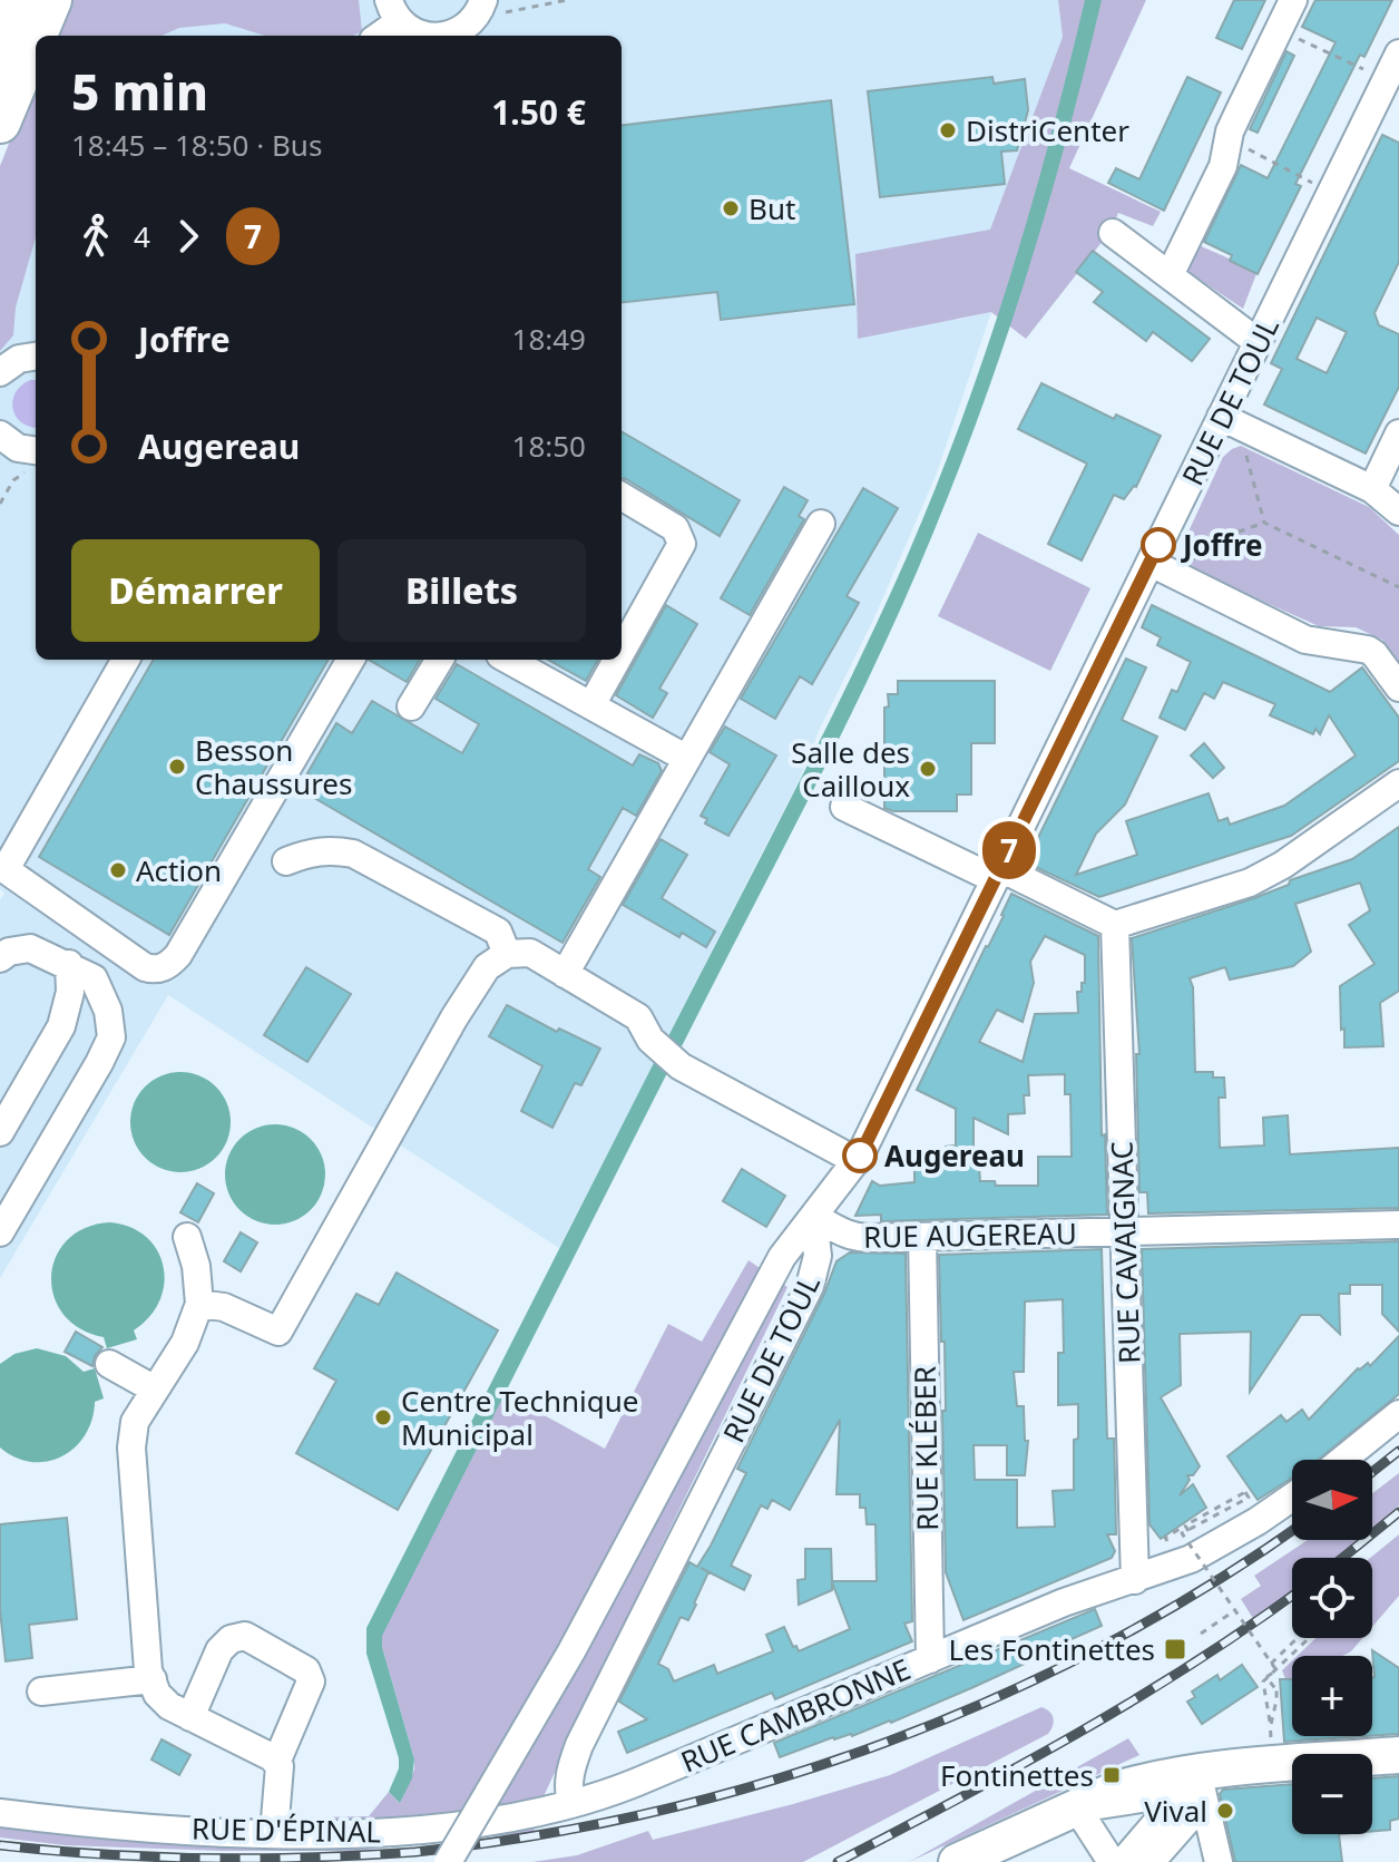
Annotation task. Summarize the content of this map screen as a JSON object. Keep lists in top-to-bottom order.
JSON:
{
  "streets": {
    "street": [
      "RUE DE TOUL",
      "RUE AUGEREAU",
      "RUE CAVAIGNAC",
      "RUE KLÉBER",
      "RUE CAMBRONNE",
      "RUE D'ÉPINAL"
    ]
  },
  "crossings": [
    ["RUE DE TOUL", "RUE AUGEREAU"],
    ["RUE DE TOUL", "RUE CAMBRONNE"],
    ["RUE DE TOUL", "RUE D'ÉPINAL"],
    ["RUE AUGEREAU", "RUE CAVAIGNAC"],
    ["RUE AUGEREAU", "RUE KLÉBER"],
    ["RUE CAVAIGNAC", "RUE CAMBRONNE"],
    ["RUE KLÉBER", "RUE CAMBRONNE"],
    ["RUE CAMBRONNE", "RUE D'ÉPINAL"]
  ],
  "places": {
    "other": [
      "DistriCenter",
      "But",
      "Joffre",
      "Besson Chaussures",
      "Salle des Cailloux",
      "Action",
      "Augereau",
      "Centre Technique Municipal",
      "Vival"
    ],
    "transit": ["Les Fontinettes", "Fontinettes"]
  },
  "lines": ["bus line 7"],
  "north": "right",
  "page": {
    "on_map": "7",
    "heading": ["5 min", "18:45 – 18:50 · Bus", "1.50 €"],
    "legs": ["4", "7"],
    "list": [
      {
        "name": "Joffre",
        "value": "18:49"
      },
      {
        "name": "Augereau",
        "value": "18:50"
      }
    ],
    "buttons": ["Démarrer", "Billets"],
    "map_buttons": ["+", "−"]
  }
}
